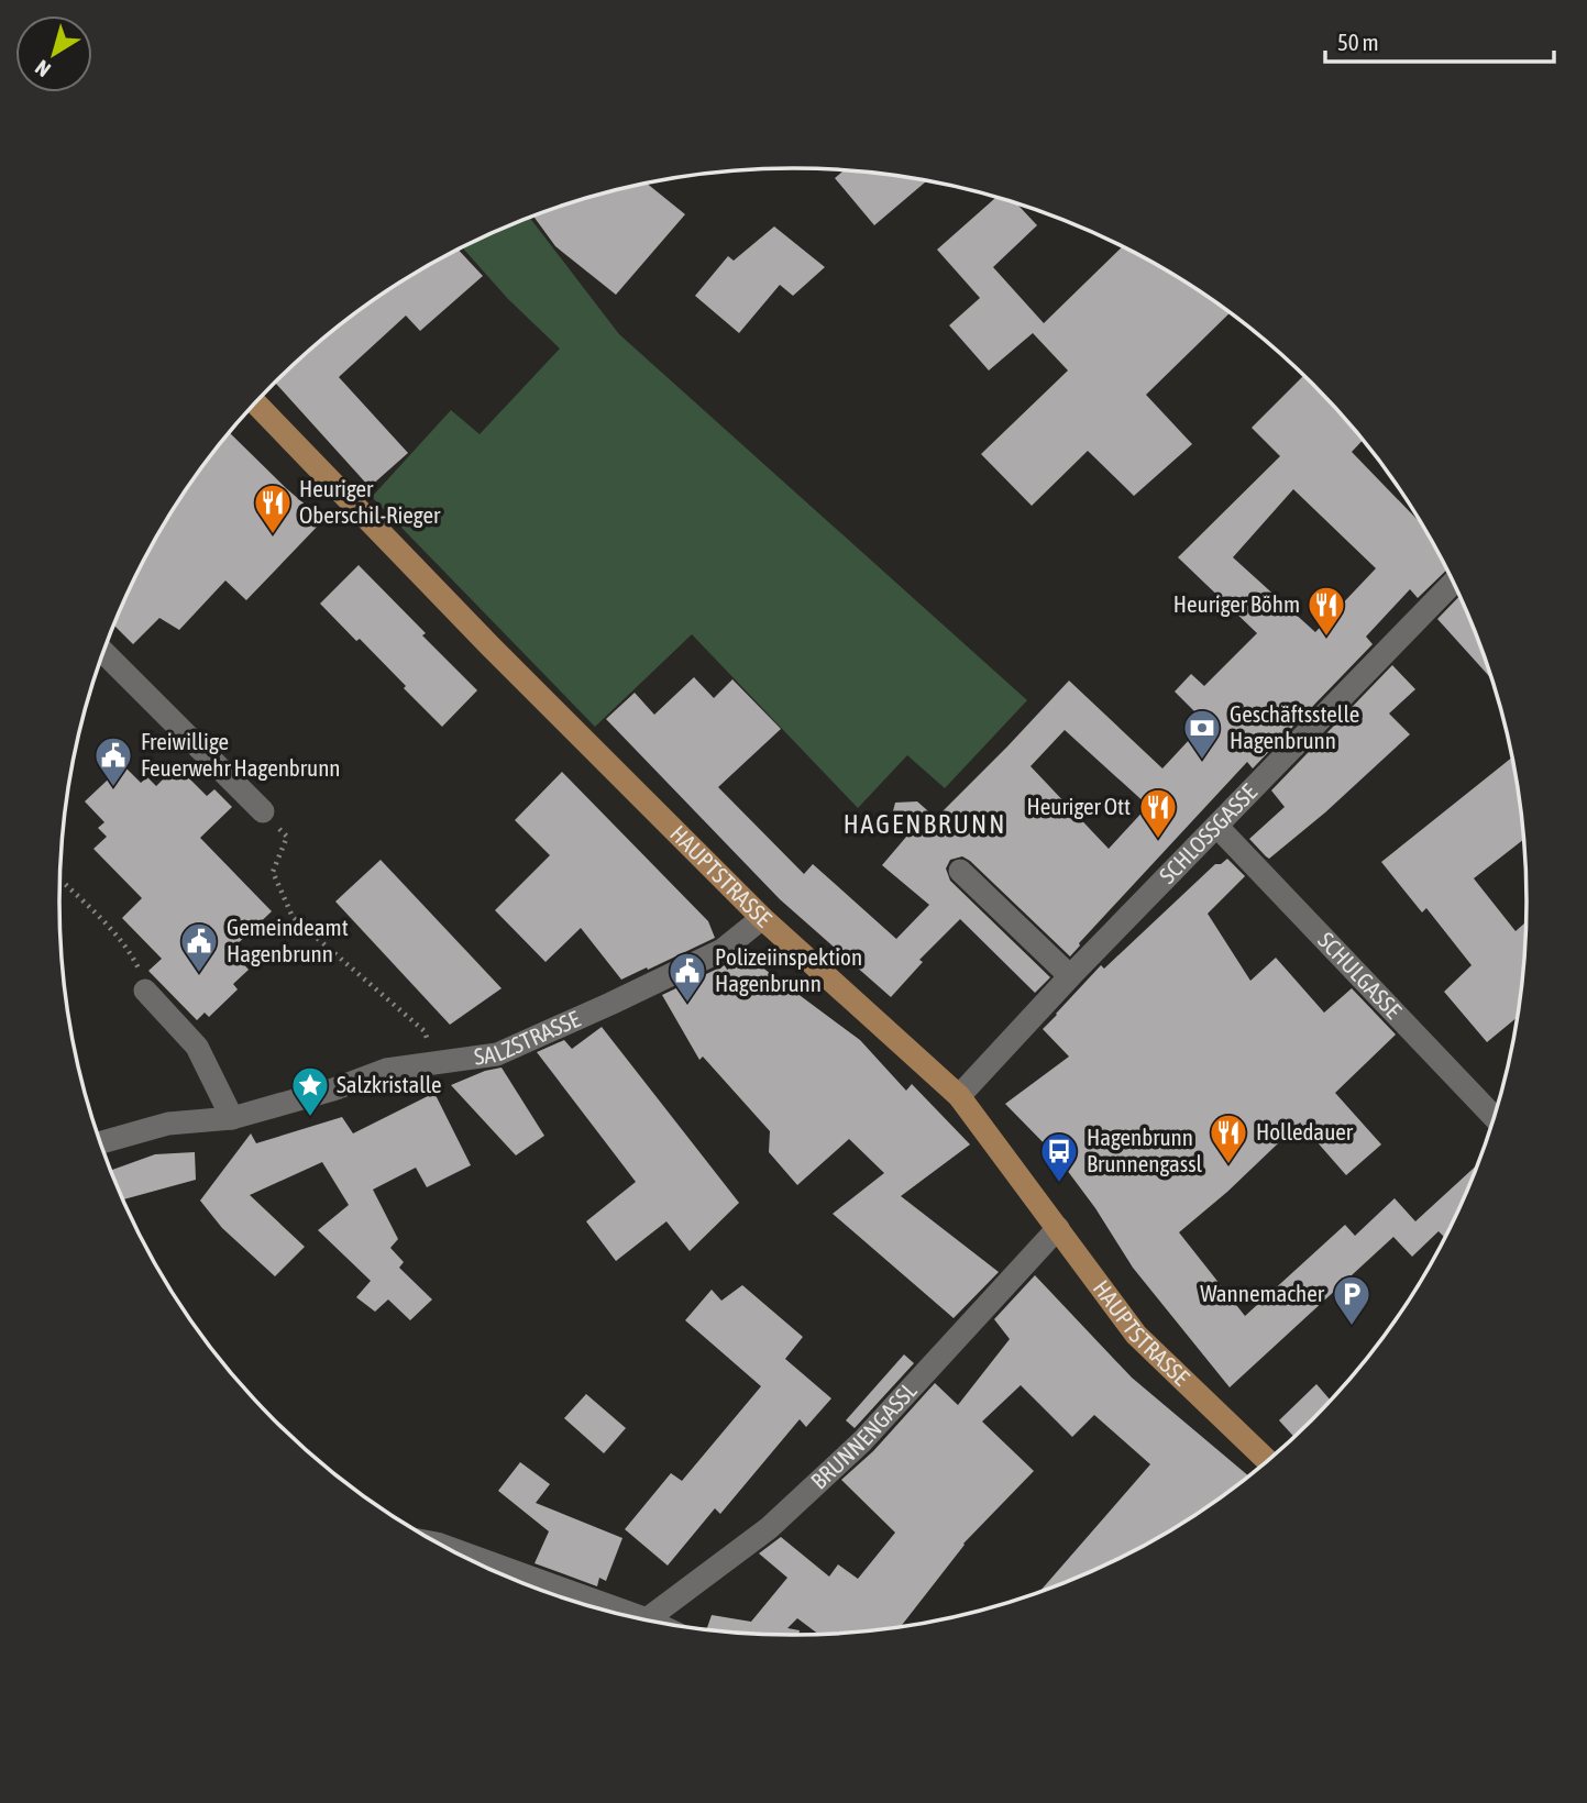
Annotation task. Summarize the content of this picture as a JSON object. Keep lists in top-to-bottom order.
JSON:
{
  "streets": {
    "main road": ["HAUPTSTRASSE"],
    "street": [
      "SCHLOSSGASSE",
      "SCHULGASSE",
      "SALZSTRASSE",
      "BRUNNENGASSL"
    ]
  },
  "crossings": [
    ["SCHLOSSGASSE", "HAUPTSTRASSE"],
    ["SCHLOSSGASSE", "SCHULGASSE"],
    ["HAUPTSTRASSE", "SALZSTRASSE"],
    ["HAUPTSTRASSE", "BRUNNENGASSL"]
  ],
  "districts": ["HAGENBRUNN"],
  "places": {
    "restaurant": [
      "Heuriger Oberschil-Rieger",
      "Heuriger Böhm",
      "Heuriger Ott",
      "Holledauer"
    ],
    "bank": ["Geschäftsstelle Hagenbrunn"],
    "public building": ["Freiwillige Feuerwehr Hagenbrunn", "Gemeindeamt Hagenbrunn", "Polizeiinspektion Hagenbrunn"],
    "place": ["Salzkristalle"],
    "bus stop": ["Hagenbrunn Brunnengassl"],
    "parking": ["Wannemacher"]
  },
  "scale_bar": "50 m",
  "north": "bottom left"
}
